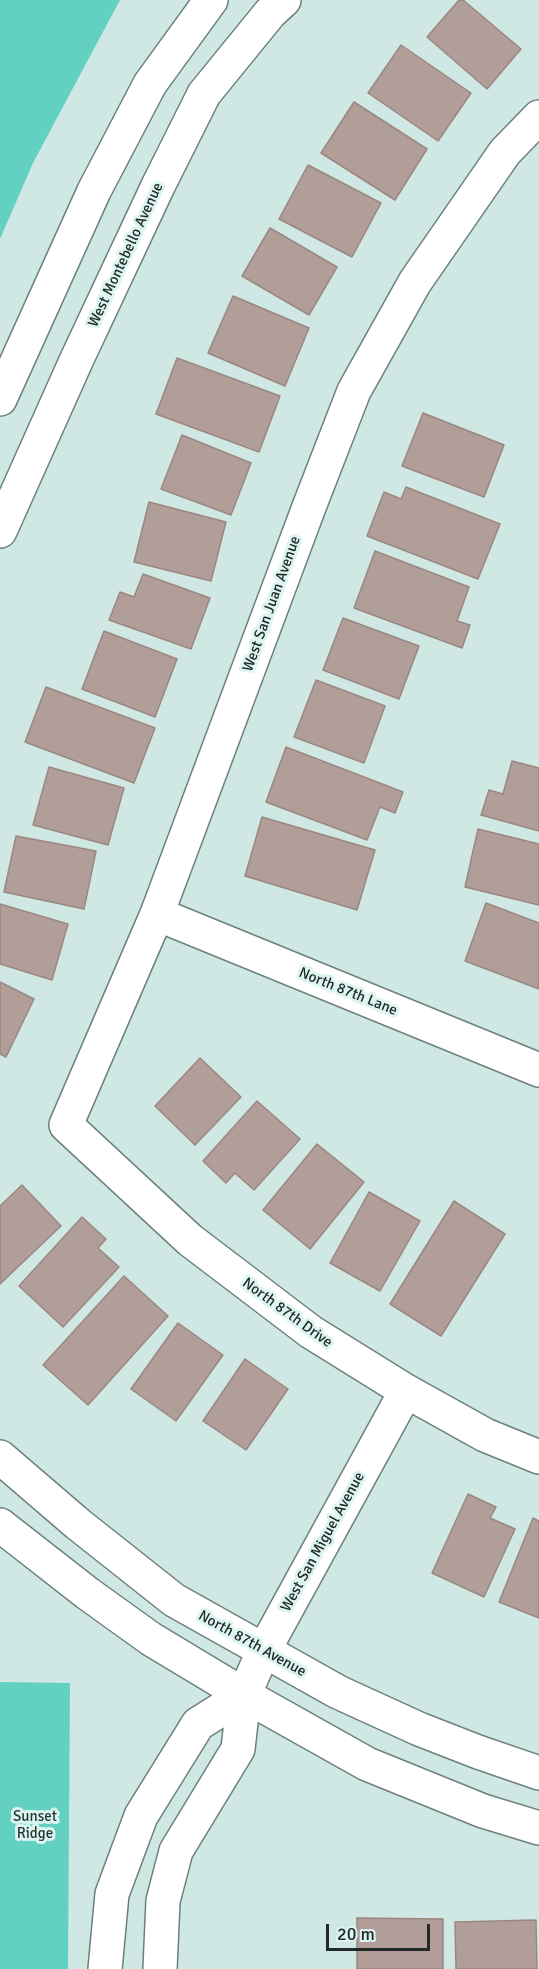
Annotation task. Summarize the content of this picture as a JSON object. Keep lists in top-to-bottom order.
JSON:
{
  "streets": {
    "street": [
      "West Montebello Avenue",
      "West San Juan Avenue",
      "North 87th Lane",
      "North 87th Drive",
      "West San Miguel Avenue",
      "North 87th Avenue"
    ]
  },
  "crossings": [
    ["West San Juan Avenue", "North 87th Lane"],
    ["West San Juan Avenue", "North 87th Drive"],
    ["North 87th Drive", "West San Miguel Avenue"],
    ["West San Miguel Avenue", "North 87th Avenue"]
  ],
  "parks": ["Sunset Ridge"],
  "scale_bar": "20 m"
}
